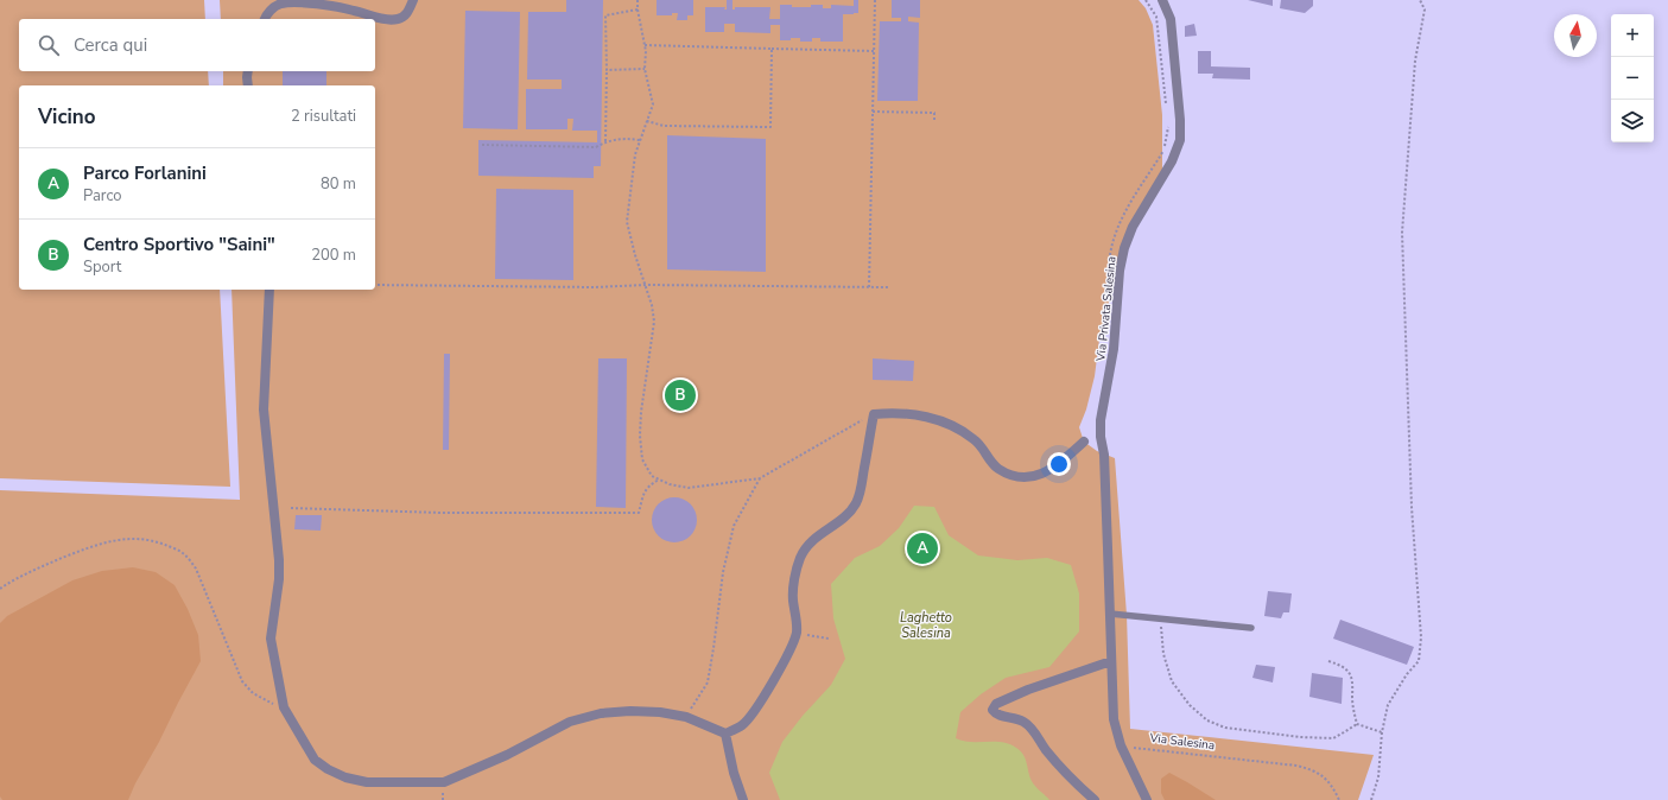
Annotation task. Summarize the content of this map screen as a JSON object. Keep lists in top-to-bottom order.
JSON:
{
  "streets": {
    "street": ["Via Privata Salesina"],
    "path": ["Via Salesina"]
  },
  "water": ["Laghetto Salesina"],
  "north": "top",
  "page": {
    "map_buttons": ["+", "−"],
    "search": "Cerca qui",
    "heading": ["Vicino", "2 risultati"],
    "list": [
      {
        "mark": "A",
        "name": "Parco Forlanini",
        "note": "Parco",
        "value": "80 m"
      },
      {
        "mark": "B",
        "name": "Centro Sportivo \"Saini\"",
        "note": "Sport",
        "value": "200 m"
      }
    ],
    "pins": ["B", "A"]
  }
}
